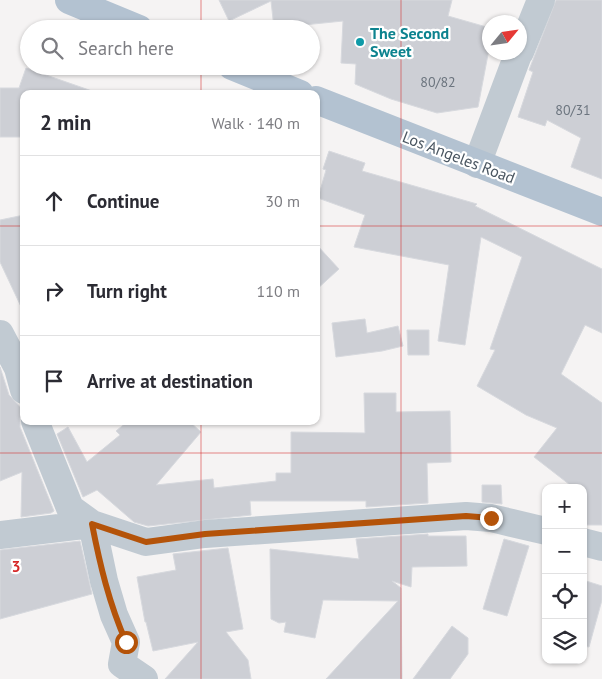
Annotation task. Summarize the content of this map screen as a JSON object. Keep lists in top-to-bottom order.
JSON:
{
  "streets": {
    "main road": ["Los Angeles Road"]
  },
  "places": ["The Second Sweet"],
  "house_numbers": ["80/82", "80/31"],
  "north": "top right",
  "page": {
    "search": "Search here",
    "heading": ["2 min", "Walk · 140 m"],
    "list": [
      ["Continue", "30 m"],
      ["Turn right", "110 m"],
      "Arrive at destination"
    ],
    "map_buttons": ["+", "−"]
  },
  "grid": {
    "rows": ["3"]
  }
}
